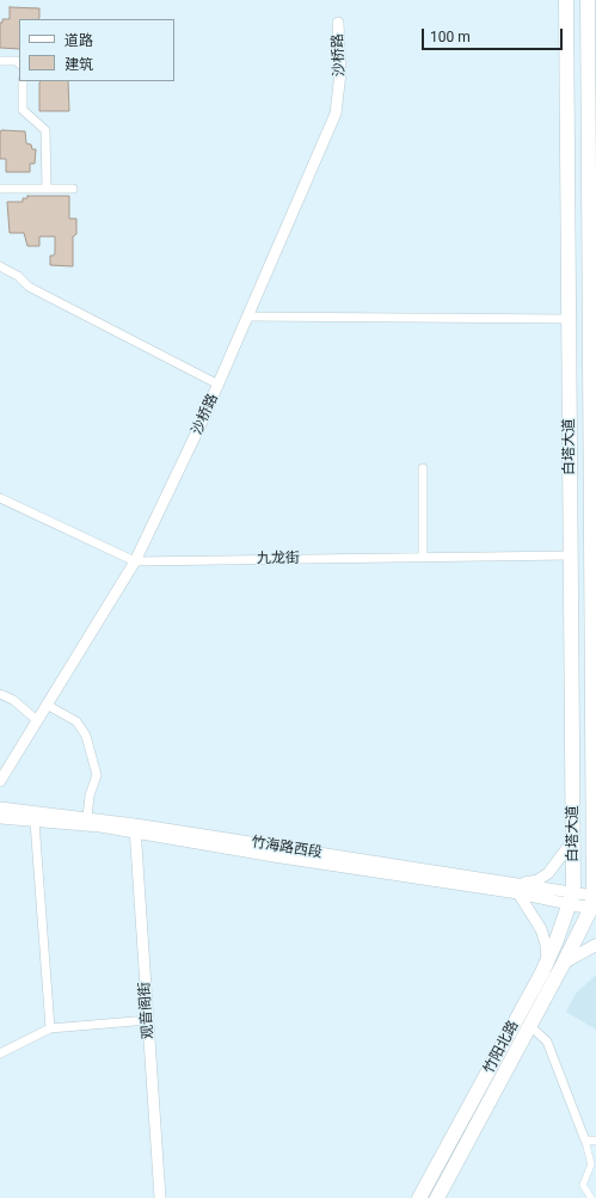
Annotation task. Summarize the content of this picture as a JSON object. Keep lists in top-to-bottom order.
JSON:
{
  "streets": {
    "highway": ["白塔大道", "竹阳北路"],
    "street": [
      "沙桥路",
      "九龙街",
      "竹海路西段",
      "观音阁街"
    ]
  },
  "crossings": [
    ["沙桥路", "九龙街"],
    ["白塔大道", "九龙街"],
    ["白塔大道", "竹海路西段"],
    ["白塔大道", "竹阳北路"],
    ["竹海路西段", "观音阁街"],
    ["竹海路西段", "竹阳北路"]
  ],
  "legend": ["道路", "建筑"],
  "scale_bar": "100 m"
}
